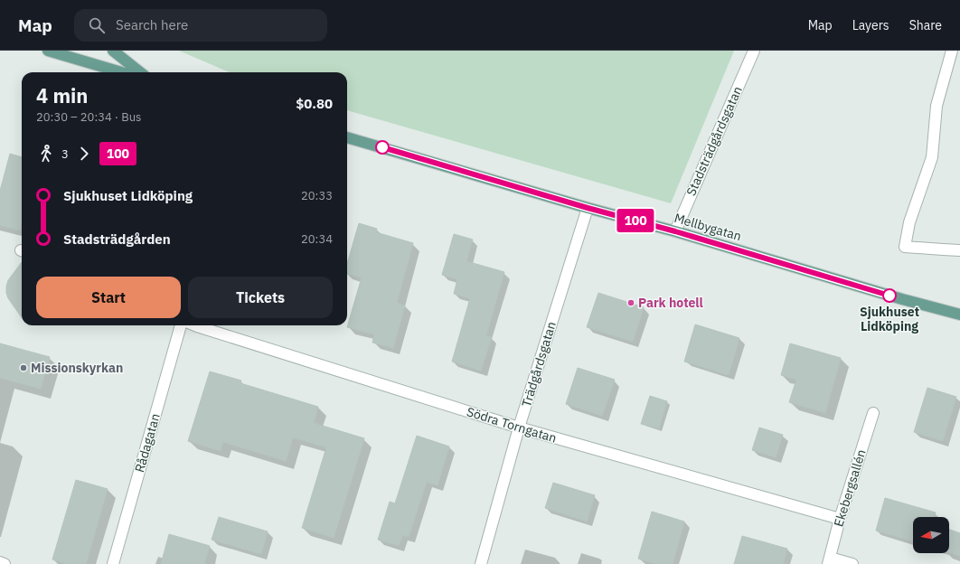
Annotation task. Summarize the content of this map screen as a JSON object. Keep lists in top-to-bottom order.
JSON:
{
  "streets": {
    "main road": ["Mellbygatan"],
    "street": [
      "Stadsträdgårdsgatan",
      "Trädgårdsgatan",
      "Södra Torngatan",
      "Rådagatan",
      "Ekebergsallén"
    ]
  },
  "crossings": [
    ["Stadsträdgårdsgatan", "Mellbygatan"],
    ["Mellbygatan", "Trädgårdsgatan"],
    ["Trädgårdsgatan", "Södra Torngatan"],
    ["Södra Torngatan", "Ekebergsallén"]
  ],
  "places": ["Sjukhuset Lidköping", "Park hotell", "Missionskyrkan"],
  "lines": ["bus line 100"],
  "north": "left",
  "page": {
    "header": "Map",
    "search": "Search here",
    "nav": ["Map", "Layers", "Share"],
    "on_map": "100",
    "heading": ["4 min", "20:30 – 20:34 · Bus", "$0.80"],
    "legs": ["3", "100"],
    "list": [
      {
        "name": "Sjukhuset Lidköping",
        "value": "20:33"
      },
      {
        "name": "Stadsträdgården",
        "value": "20:34"
      }
    ],
    "buttons": ["Start", "Tickets"]
  }
}
